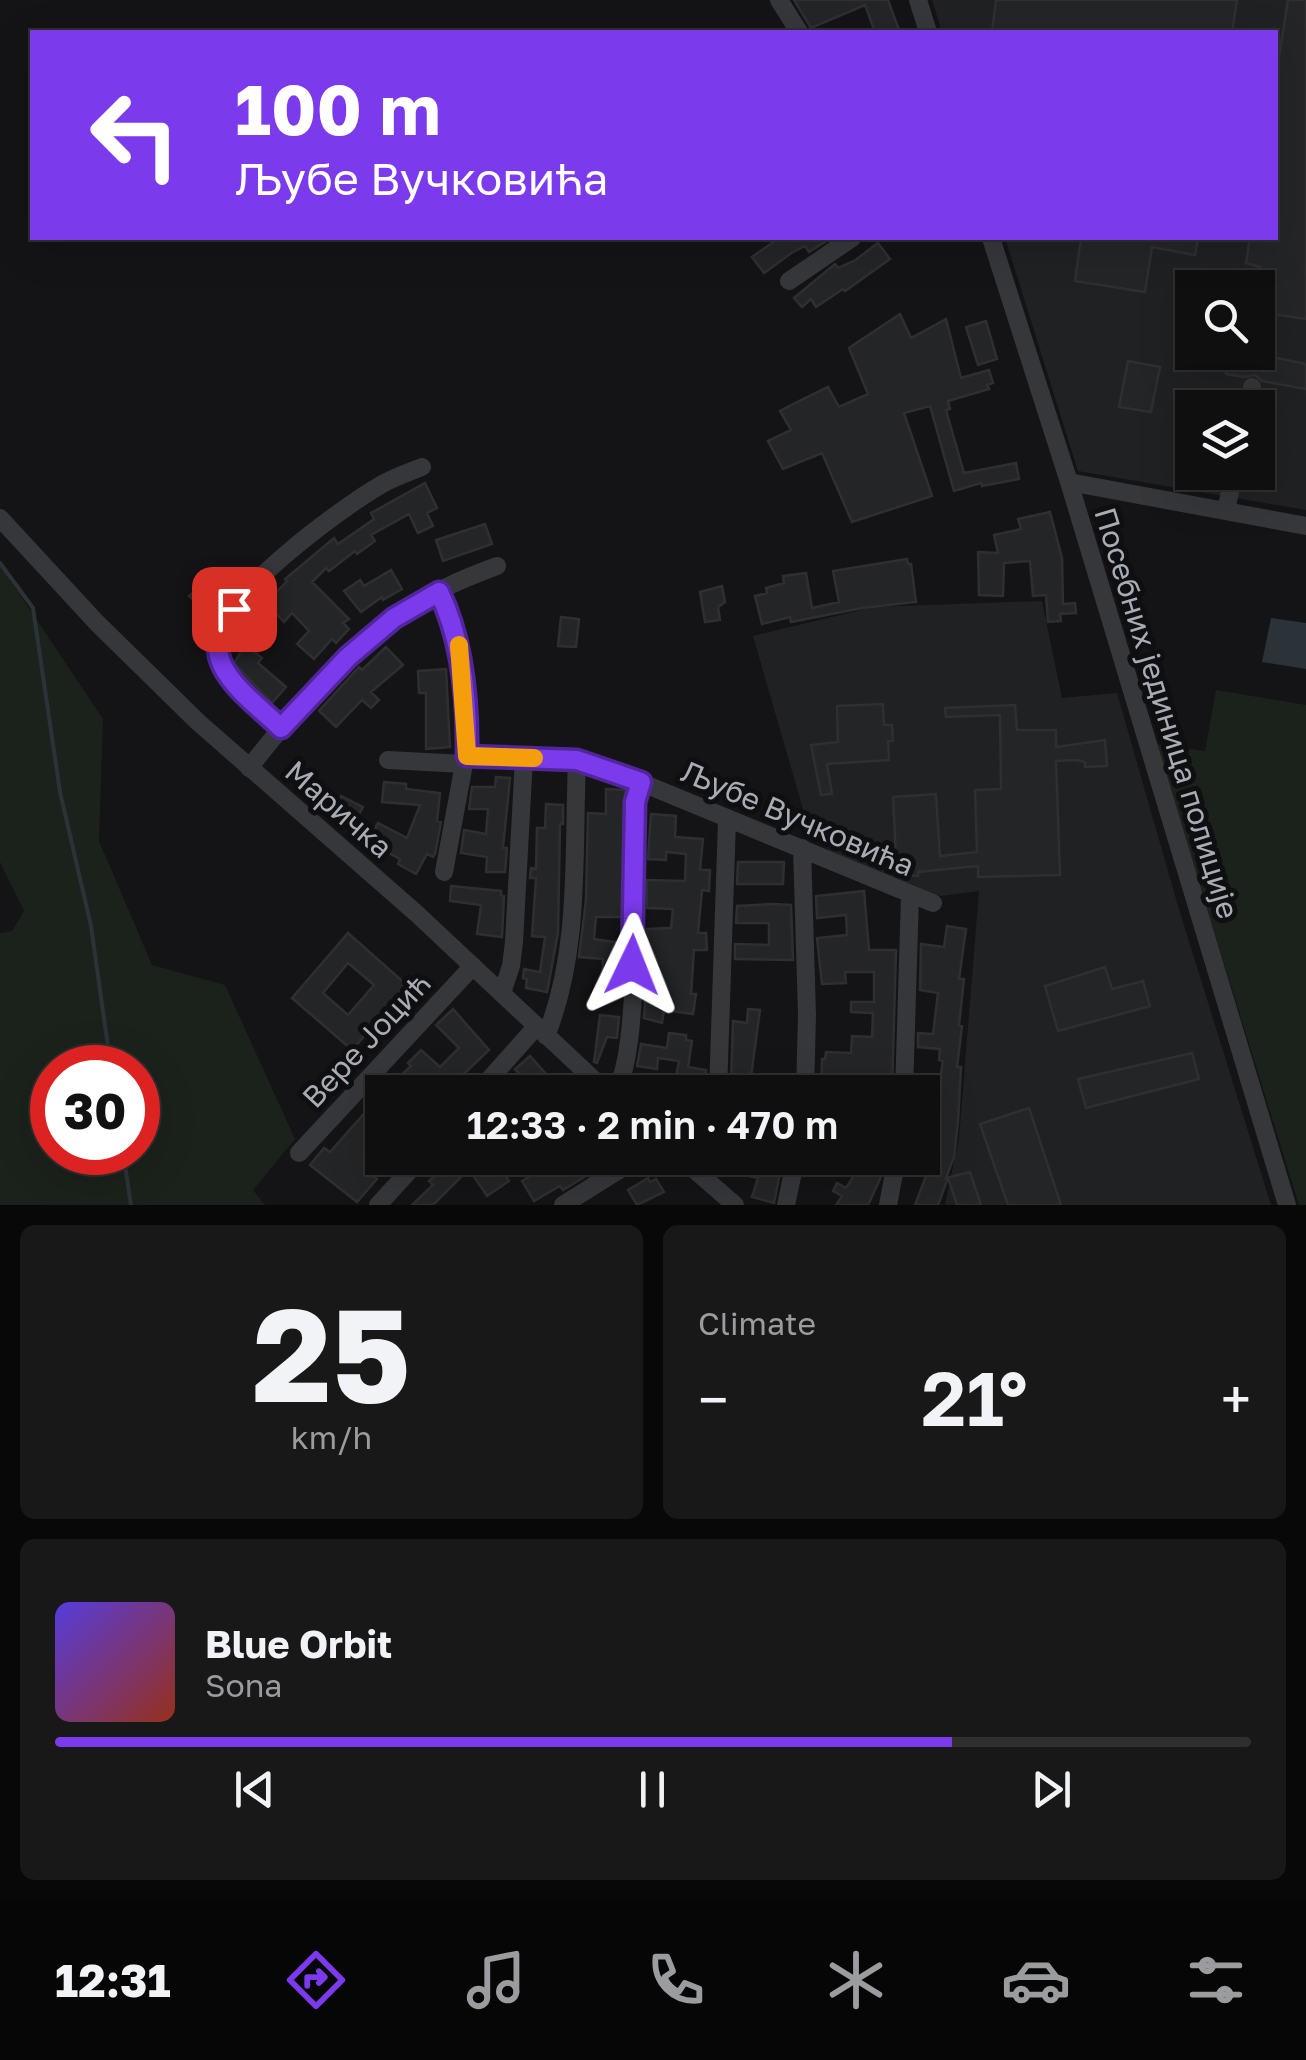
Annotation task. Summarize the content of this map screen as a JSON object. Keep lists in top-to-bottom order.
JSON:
{
  "streets": {
    "street": [
      "Посебних јединица полиције",
      "Маричка",
      "Љубе Вучковића",
      "Вере Јоцић"
    ]
  },
  "crossings": [
    ["Маричка", "Вере Јоцић"]
  ],
  "page": {
    "turn": ["100 m", "Љубе Вучковића"],
    "limit": "30",
    "trip": "12:33 · 2 min · 470 m",
    "tile": [
      ["25", "km/h"],
      "Climate"
    ],
    "heat": ["−", "21°", "+"],
    "song": ["Blue Orbit", "Sona"],
    "tabs": "12:31"
  }
}
